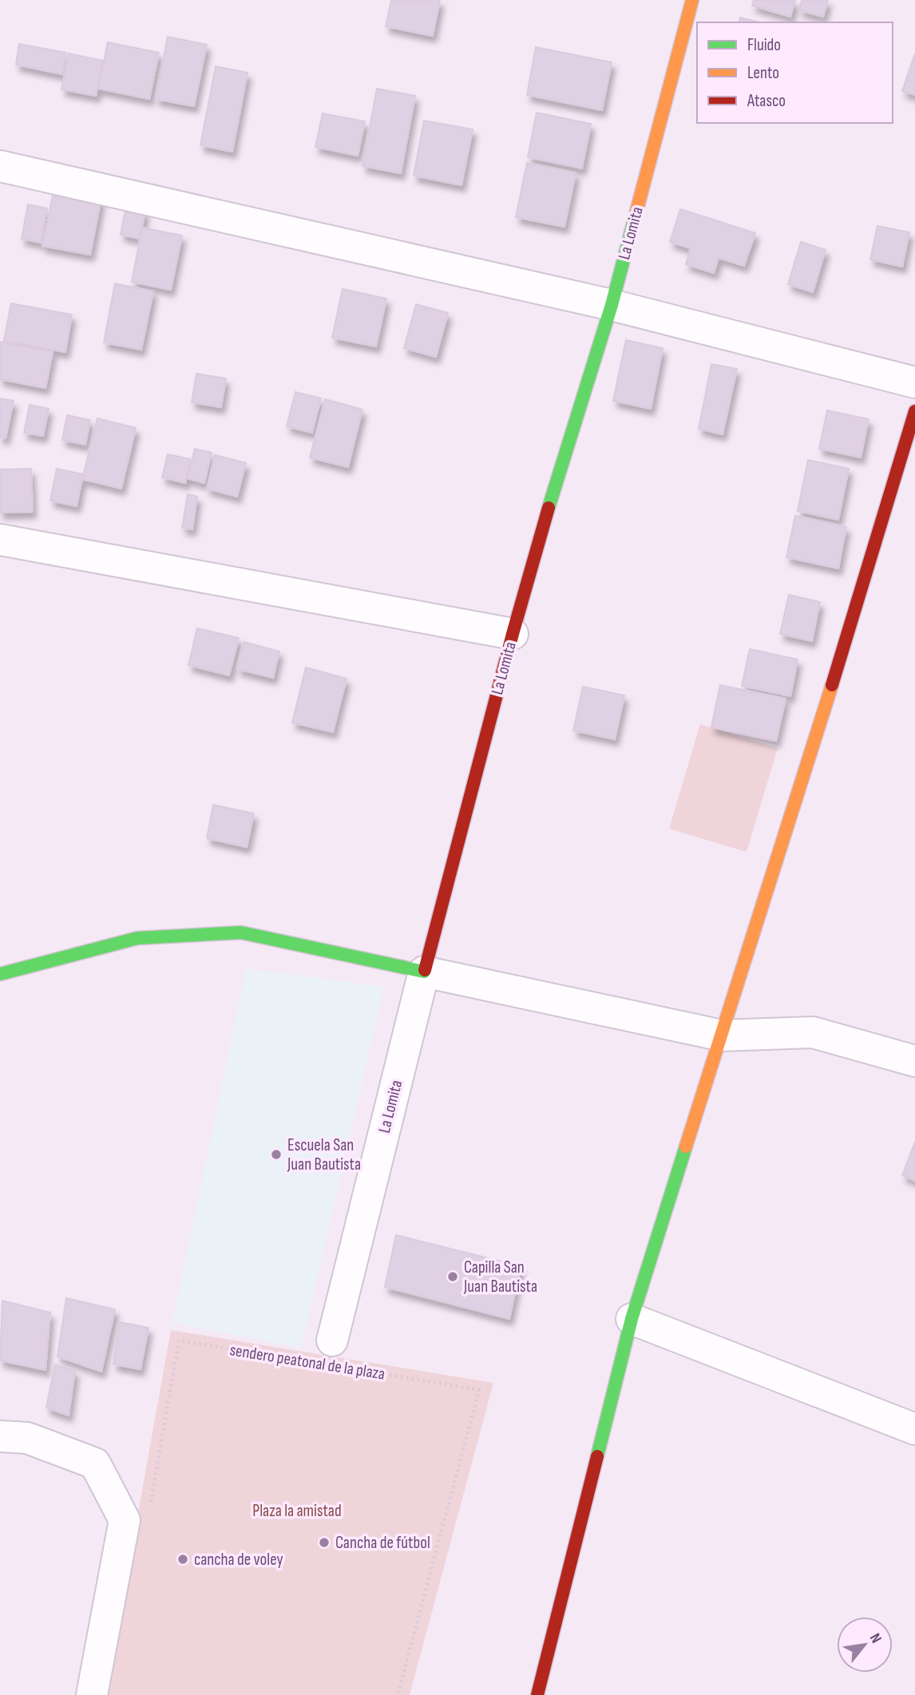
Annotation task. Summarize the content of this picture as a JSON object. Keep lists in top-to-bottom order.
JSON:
{
  "streets": {
    "street": ["La Lomita"],
    "path": ["sendero peatonal de la plaza"]
  },
  "crossings": [
    ["La Lomita", "sendero peatonal de la plaza"]
  ],
  "parks": ["Plaza la amistad"],
  "places": [
    "Escuela San Juan Bautista",
    "Capilla San Juan Bautista",
    "Cancha de fútbol",
    "cancha de voley"
  ],
  "legend": ["Fluido", "Lento", "Atasco"],
  "north": "top right"
}
